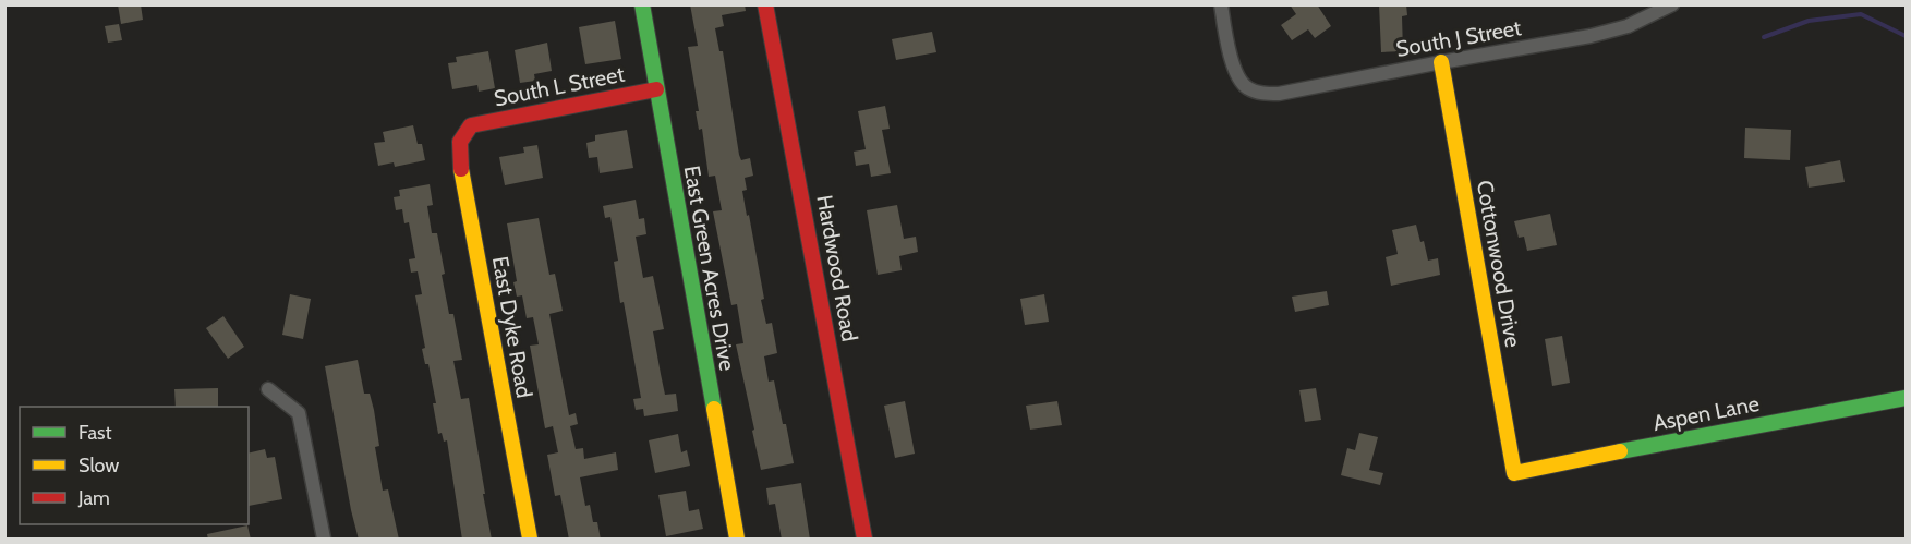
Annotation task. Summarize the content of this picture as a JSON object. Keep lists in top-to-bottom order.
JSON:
{
  "streets": {
    "street": [
      "South J Street",
      "South L Street",
      "Cottonwood Drive",
      "East Green Acres Drive",
      "Hardwood Road",
      "East Dyke Road",
      "Aspen Lane"
    ]
  },
  "crossings": [
    ["South J Street", "Cottonwood Drive"],
    ["South L Street", "East Green Acres Drive"],
    ["South L Street", "East Dyke Road"],
    ["Cottonwood Drive", "Aspen Lane"]
  ],
  "legend": ["Fast", "Slow", "Jam"]
}
